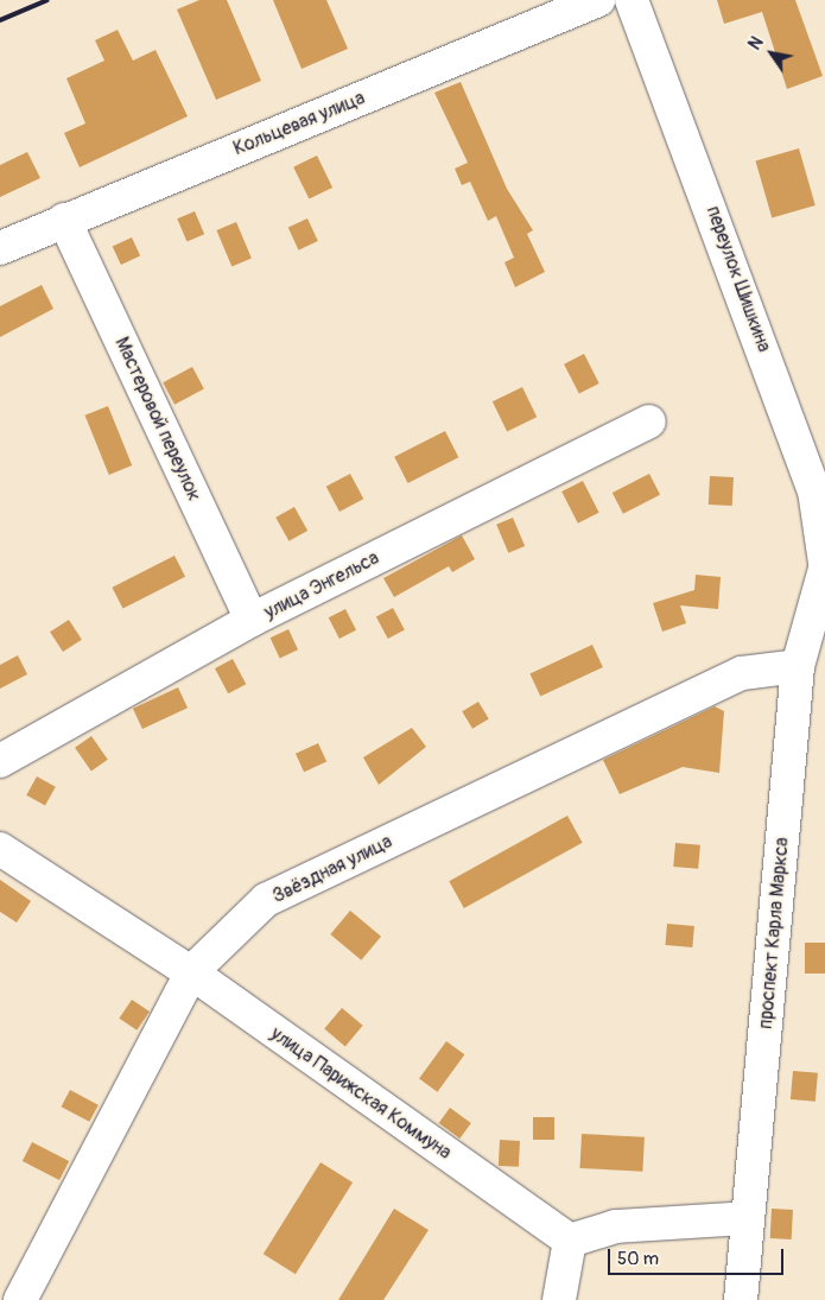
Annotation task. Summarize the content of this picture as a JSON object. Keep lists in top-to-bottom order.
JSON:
{
  "streets": {
    "street": [
      "Кольцевая улица",
      "переулок Шишкина",
      "Мастеровой переулок",
      "улица Энгельса",
      "Звёздная улица",
      "проспект Карла Маркса",
      "улица Парижская Коммуна"
    ]
  },
  "crossings": [
    ["Кольцевая улица", "Мастеровой переулок"],
    ["Мастеровой переулок", "улица Энгельса"],
    ["Звёздная улица", "проспект Карла Маркса"],
    ["Звёздная улица", "улица Парижская Коммуна"]
  ],
  "scale_bar": "50 m",
  "north": "top left"
}
